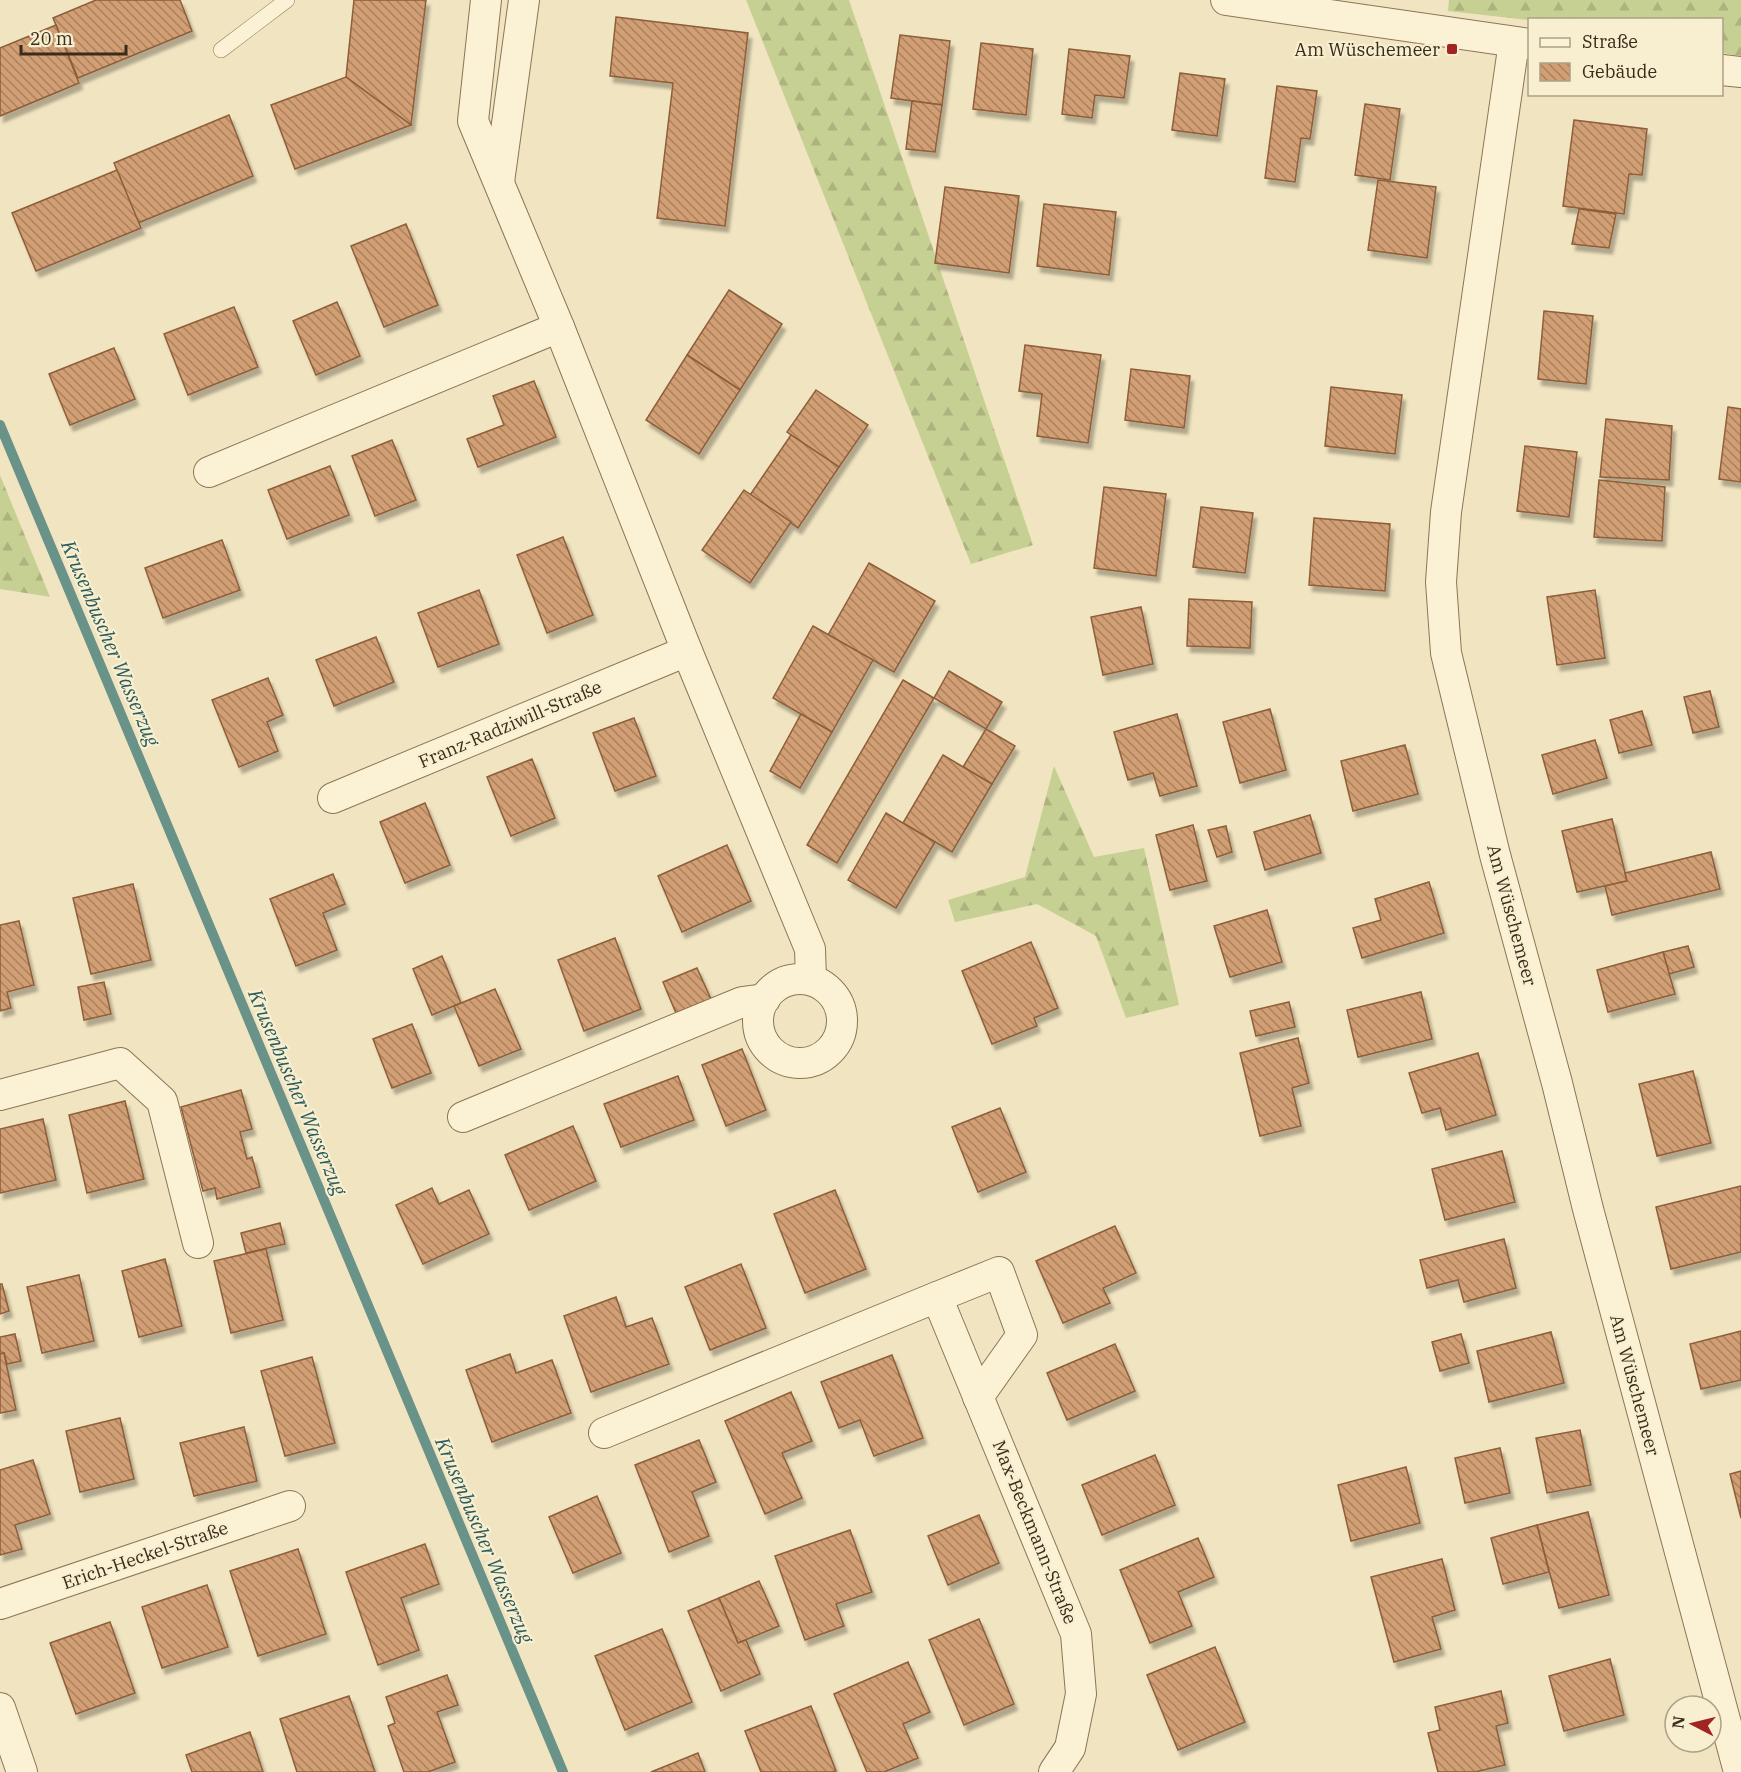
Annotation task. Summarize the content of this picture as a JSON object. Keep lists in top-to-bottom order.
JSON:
{
  "streets": {
    "street": [
      "Franz-Radziwill-Straße",
      "Am Wüschemeer",
      "Max-Beckmann-Straße",
      "Erich-Heckel-Straße"
    ]
  },
  "water": ["Krusenbuscher Wasserzug"],
  "places": {
    "transit": ["Am Wüschemeer"]
  },
  "legend": ["Straße", "Gebäude"],
  "scale_bar": "20 m",
  "north": "left"
}
